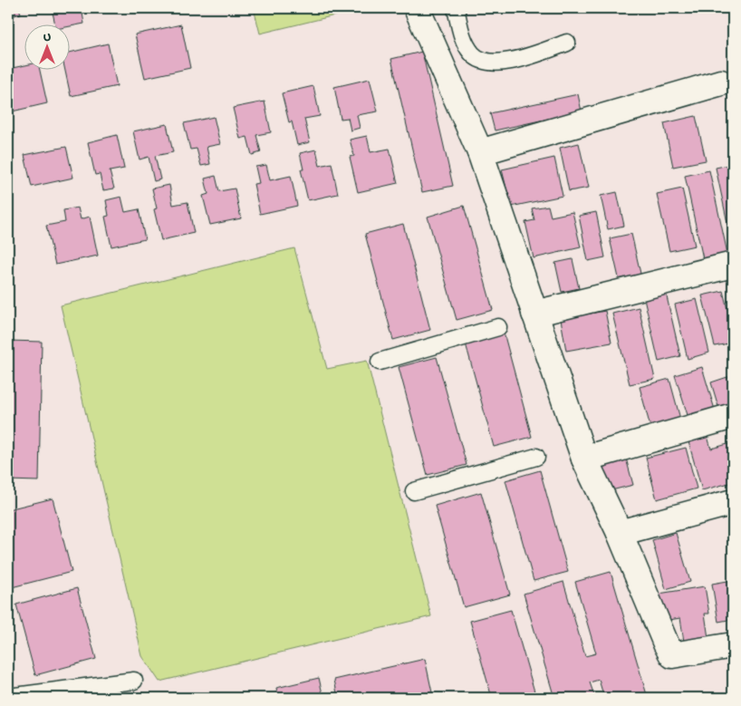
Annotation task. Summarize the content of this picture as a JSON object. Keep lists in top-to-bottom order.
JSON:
{
  "north": "top"
}
